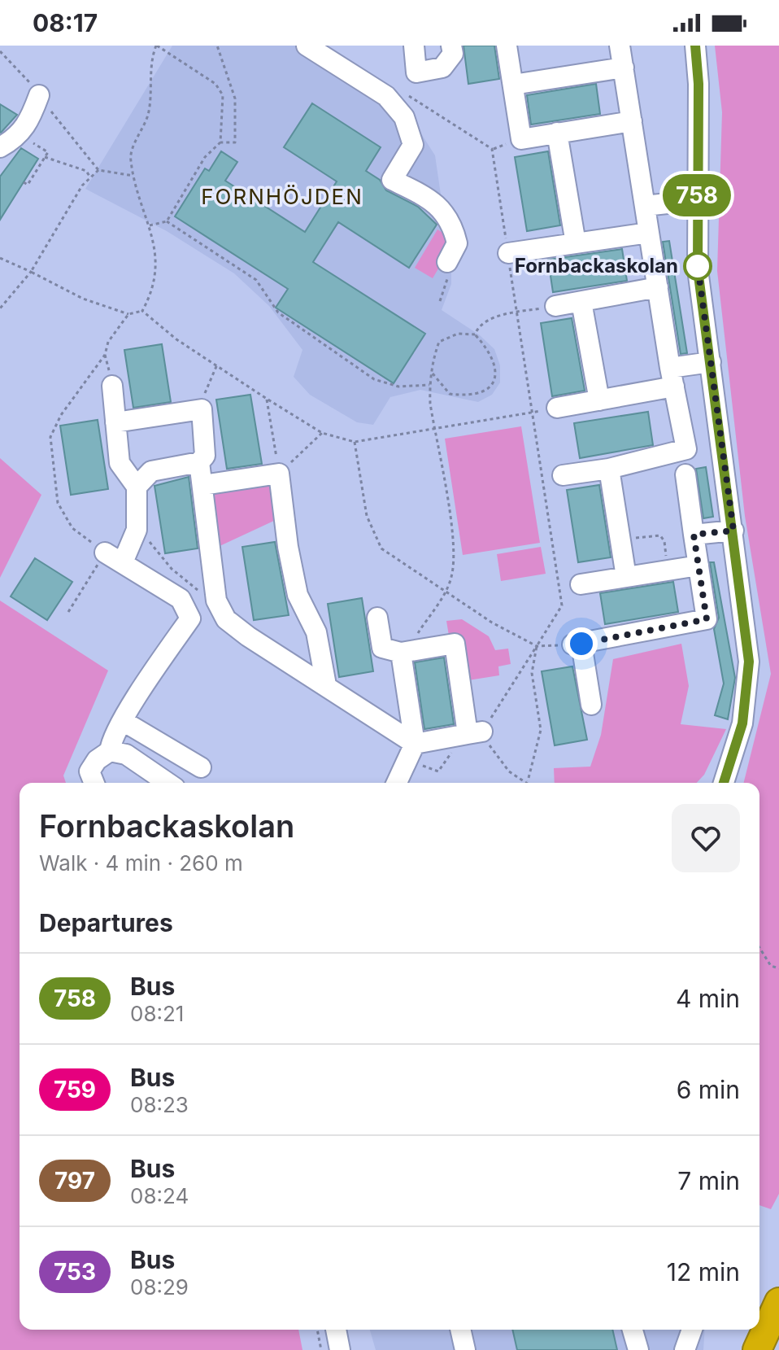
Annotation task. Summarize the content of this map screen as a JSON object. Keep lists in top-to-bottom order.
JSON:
{
  "districts": ["FORNHÖJDEN"],
  "places": ["Fornbackaskolan"],
  "lines": ["bus line 758"],
  "page": {
    "status": "08:17",
    "on_map": "758",
    "heading": [
      ["Fornbackaskolan", "Walk · 4 min · 260 m"],
      "Departures"
    ],
    "list": [
      {
        "mark": "758",
        "name": "Bus",
        "note": "08:21",
        "value": "4 min"
      },
      {
        "mark": "759",
        "name": "Bus",
        "note": "08:23",
        "value": "6 min"
      },
      {
        "mark": "797",
        "name": "Bus",
        "note": "08:24",
        "value": "7 min"
      },
      {
        "mark": "753",
        "name": "Bus",
        "note": "08:29",
        "value": "12 min"
      }
    ]
  }
}
